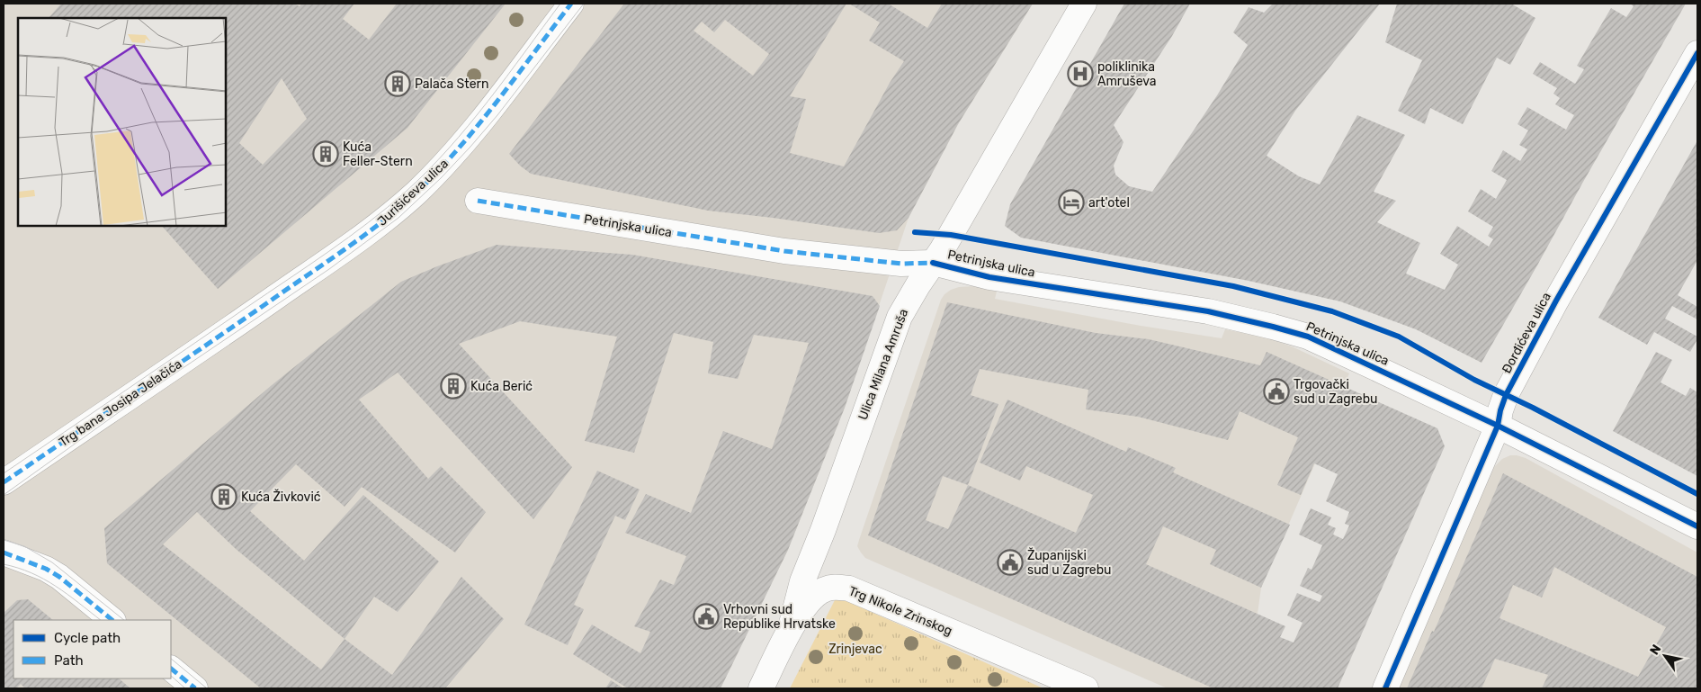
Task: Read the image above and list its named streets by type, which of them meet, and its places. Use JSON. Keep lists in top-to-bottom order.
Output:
{
  "streets": {
    "street": [
      "Jurišićeva ulica",
      "Petrinjska ulica",
      "Đorđićeva ulica",
      "Ulica Milana Amruša",
      "Trg bana Josipa Jelačića",
      "Trg Nikole Zrinskog"
    ]
  },
  "crossings": [
    ["Jurišićeva ulica", "Trg bana Josipa Jelačića"],
    ["Petrinjska ulica", "Đorđićeva ulica"],
    ["Petrinjska ulica", "Ulica Milana Amruša"],
    ["Ulica Milana Amruša", "Trg Nikole Zrinskog"]
  ],
  "parks": ["Zrinjevac"],
  "places": {
    "hospital": ["poliklinika Amruševa"],
    "building": [
      "Palača Stern",
      "Kuća Feller-Stern",
      "Kuća Berić",
      "Kuća Živković"
    ],
    "hotel": ["art'otel"],
    "public building": ["Trgovački sud u Zagrebu", "Županijski sud u Zagrebu", "Vrhovni sud Republike Hrvatske"]
  },
  "legend": ["Cycle path", "Path"],
  "north": "top left"
}
